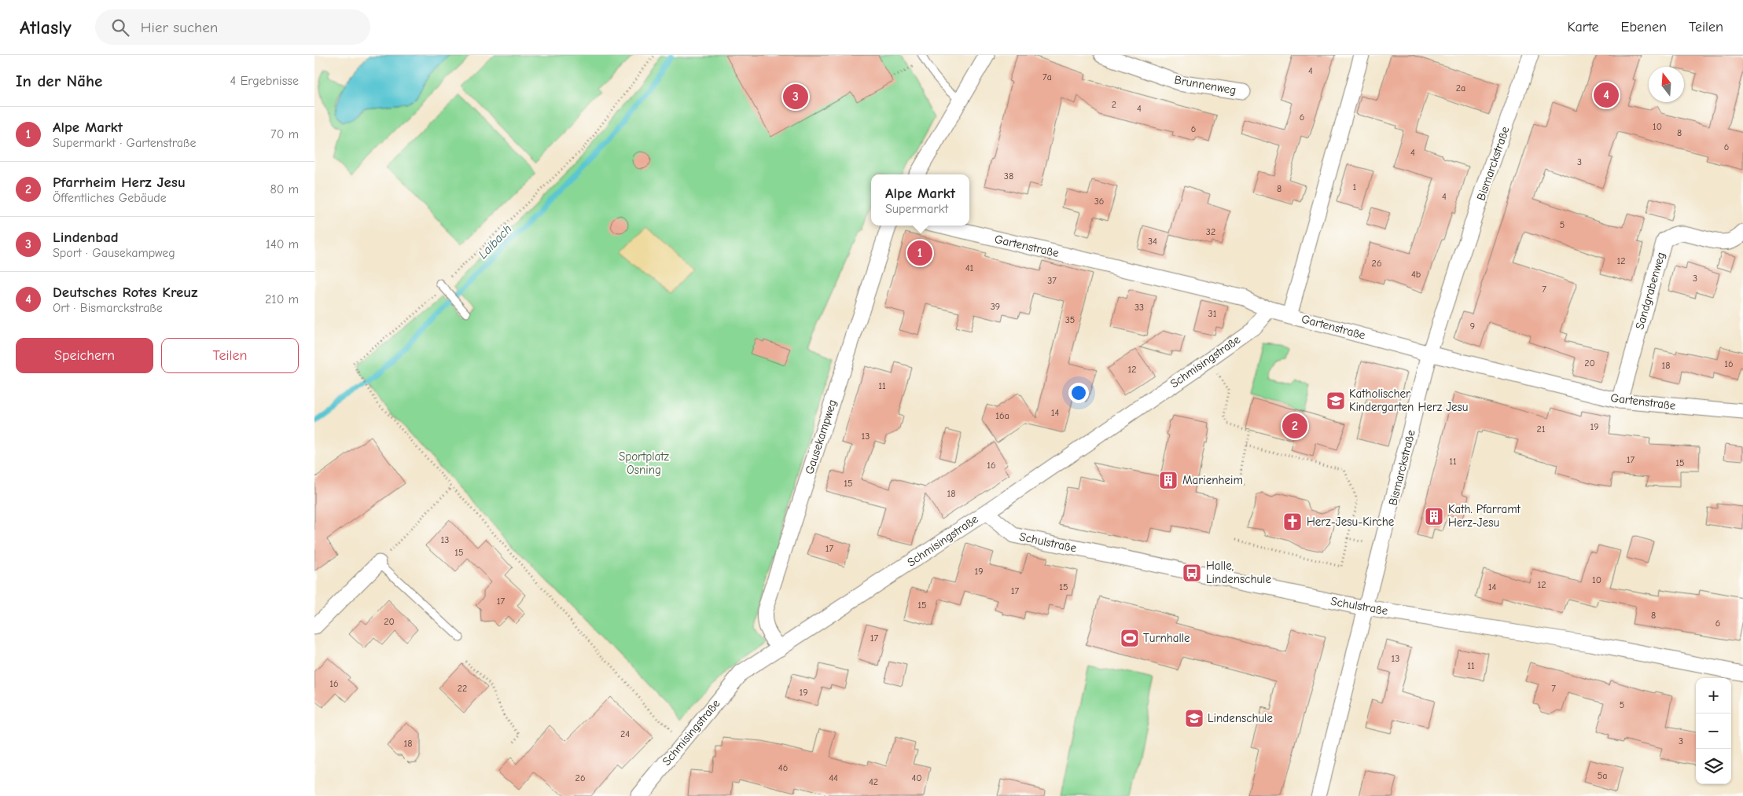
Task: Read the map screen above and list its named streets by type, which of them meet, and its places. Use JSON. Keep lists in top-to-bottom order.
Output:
{
  "streets": {
    "street": [
      "Brunnenweg",
      "Bismarckstraße",
      "Gartenstraße",
      "Sandgrabenweg",
      "Schmisingstraße",
      "Gausekampweg",
      "Schulstraße"
    ]
  },
  "crossings": [
    ["Bismarckstraße", "Gartenstraße"],
    ["Bismarckstraße", "Schulstraße"],
    ["Gartenstraße", "Sandgrabenweg"],
    ["Gartenstraße", "Schmisingstraße"],
    ["Schmisingstraße", "Gausekampweg"],
    ["Schmisingstraße", "Schulstraße"]
  ],
  "water": ["Laibach"],
  "parks": ["Sportplatz Osning"],
  "places": {
    "school or university": ["Katholischer Kindergarten Herz Jesu", "Lindenschule"],
    "building": ["Marienheim", "Kath. Pfarramt Herz-Jesu"],
    "church": ["Herz-Jesu-Kirche"],
    "bus stop": ["Halle, Lindenschule"],
    "sports": ["Turnhalle"]
  },
  "house_numbers": [
    "4",
    "7a",
    "2a",
    "2",
    "4",
    "6",
    "10",
    "6",
    "8",
    "6",
    "4",
    "3",
    "38",
    "1",
    "8",
    "4",
    "36",
    "5",
    "32",
    "34",
    "12",
    "26",
    "41",
    "4b",
    "3",
    "37",
    "7",
    "39",
    "33",
    "31",
    "35",
    "9",
    "20",
    "16",
    "18",
    "12",
    "11",
    "14",
    "16a",
    "19",
    "21",
    "13",
    "17",
    "11",
    "15",
    "16",
    "15",
    "18",
    "13",
    "17",
    "15",
    "19",
    "10",
    "12",
    "15",
    "14",
    "17",
    "17",
    "15",
    "8",
    "20",
    "6",
    "17",
    "13",
    "11",
    "16",
    "22",
    "7",
    "19",
    "5",
    "24",
    "3",
    "18",
    "46",
    "5a",
    "26",
    "44",
    "40",
    "42"
  ],
  "north": "top",
  "page": {
    "header": "Atlasly",
    "search": "Hier suchen",
    "nav": ["Karte", "Ebenen", "Teilen"],
    "heading": ["In der Nähe", "4 Ergebnisse"],
    "pins": [
      "4",
      "3",
      "1",
      "2"
    ],
    "list": [
      {
        "mark": "1",
        "name": "Alpe Markt",
        "note": "Supermarkt · Gartenstraße",
        "value": "70 m"
      },
      {
        "mark": "2",
        "name": "Pfarrheim Herz Jesu",
        "note": "Öffentliches Gebäude",
        "value": "80 m"
      },
      {
        "mark": "3",
        "name": "Lindenbad",
        "note": "Sport · Gausekampweg",
        "value": "140 m"
      },
      {
        "mark": "4",
        "name": "Deutsches Rotes Kreuz",
        "note": "Ort · Bismarckstraße",
        "value": "210 m"
      }
    ],
    "popup": ["Alpe Markt", "Supermarkt"],
    "buttons": ["Speichern", "Teilen"],
    "map_buttons": ["+", "−"]
  }
}
